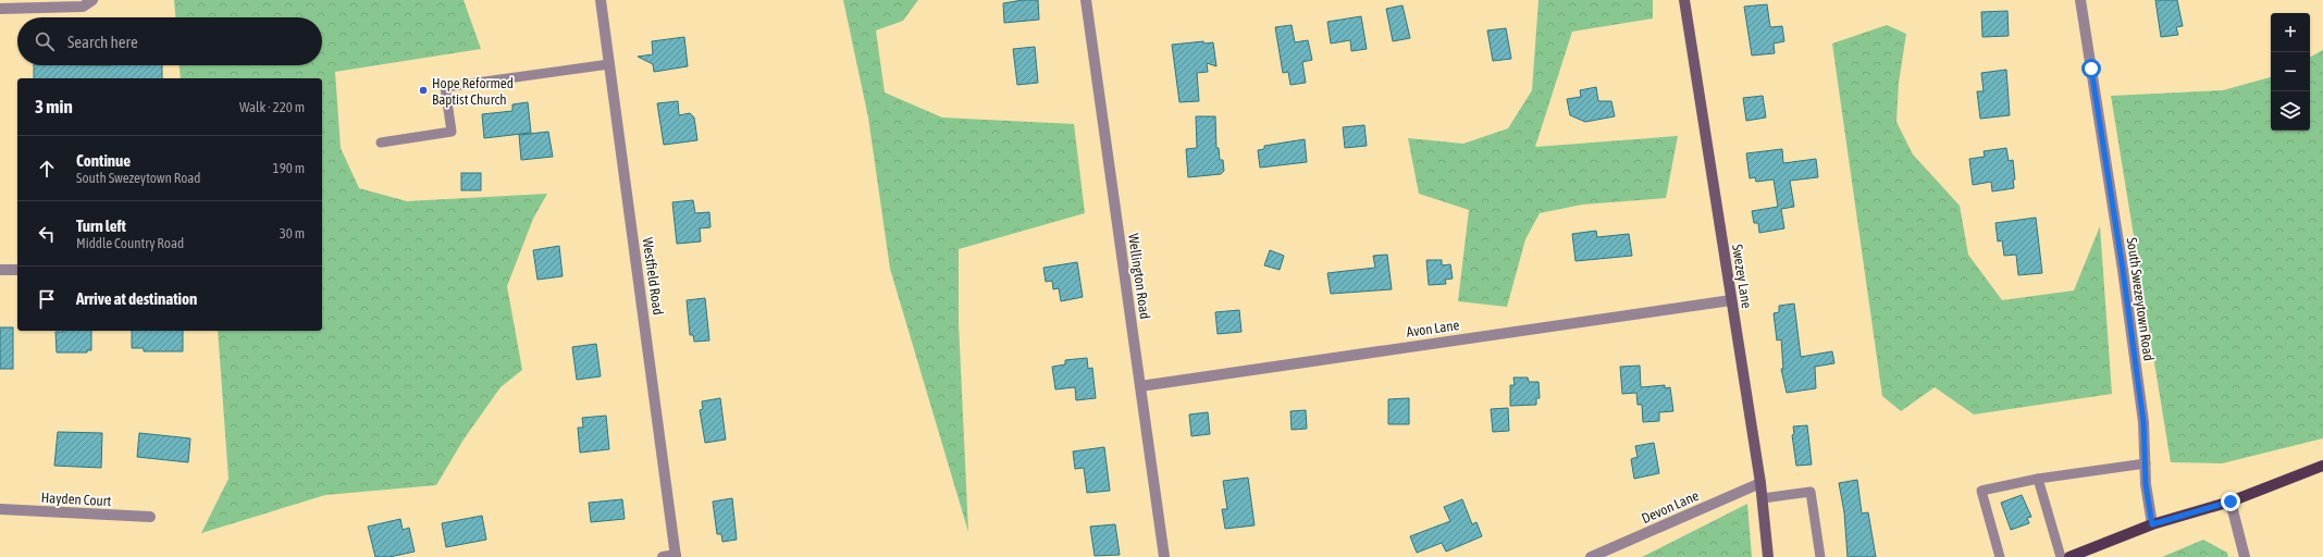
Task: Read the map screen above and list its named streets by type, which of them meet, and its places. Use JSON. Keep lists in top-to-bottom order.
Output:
{
  "streets": {
    "street": [
      "Westfield Road",
      "Wellington Road",
      "Swezey Lane",
      "South Swezeytown Road",
      "Avon Lane",
      "Hayden Court",
      "Devon Lane"
    ]
  },
  "crossings": [
    ["Wellington Road", "Avon Lane"],
    ["Swezey Lane", "Avon Lane"],
    ["Swezey Lane", "Devon Lane"]
  ],
  "places": ["Hope Reformed Baptist Church"],
  "page": {
    "map_buttons": ["+", "−"],
    "search": "Search here",
    "heading": ["3 min", "Walk · 220 m"],
    "list": [
      ["Continue", "South Swezeytown Road", "190 m"],
      ["Turn left", "Middle Country Road", "30 m"],
      "Arrive at destination"
    ]
  }
}
